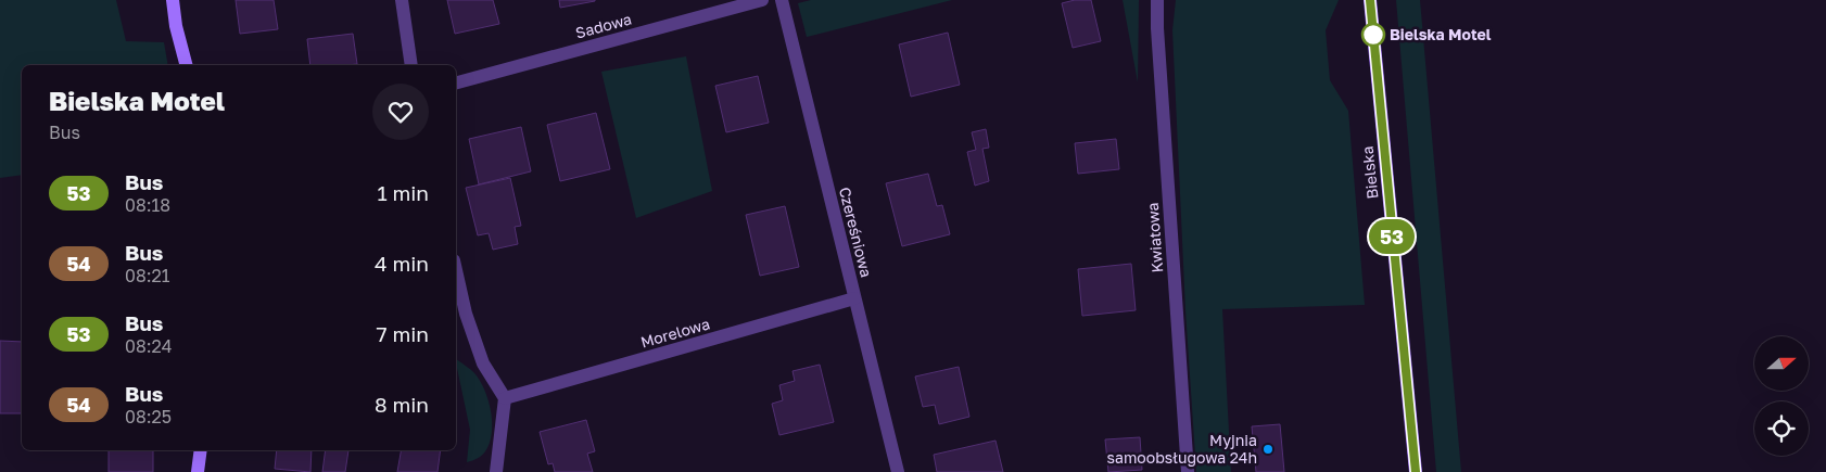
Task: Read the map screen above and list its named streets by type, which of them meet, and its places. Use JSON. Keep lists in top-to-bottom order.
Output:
{
  "streets": {
    "street": [
      "Sadowa",
      "Bielska",
      "Czereśniowa",
      "Kwiatowa",
      "Morelowa"
    ]
  },
  "crossings": [
    ["Czereśniowa", "Morelowa"]
  ],
  "places": ["Bielska Motel", "Myjnia samoobsługowa 24h"],
  "lines": ["bus line 53"],
  "north": "right",
  "page": {
    "on_map": "53",
    "heading": ["Bielska Motel", "Bus"],
    "list": [
      {
        "mark": "53",
        "name": "Bus",
        "note": "08:18",
        "value": "1 min"
      },
      {
        "mark": "54",
        "name": "Bus",
        "note": "08:21",
        "value": "4 min"
      },
      {
        "mark": "53",
        "name": "Bus",
        "note": "08:24",
        "value": "7 min"
      },
      {
        "mark": "54",
        "name": "Bus",
        "note": "08:25",
        "value": "8 min"
      }
    ]
  }
}
